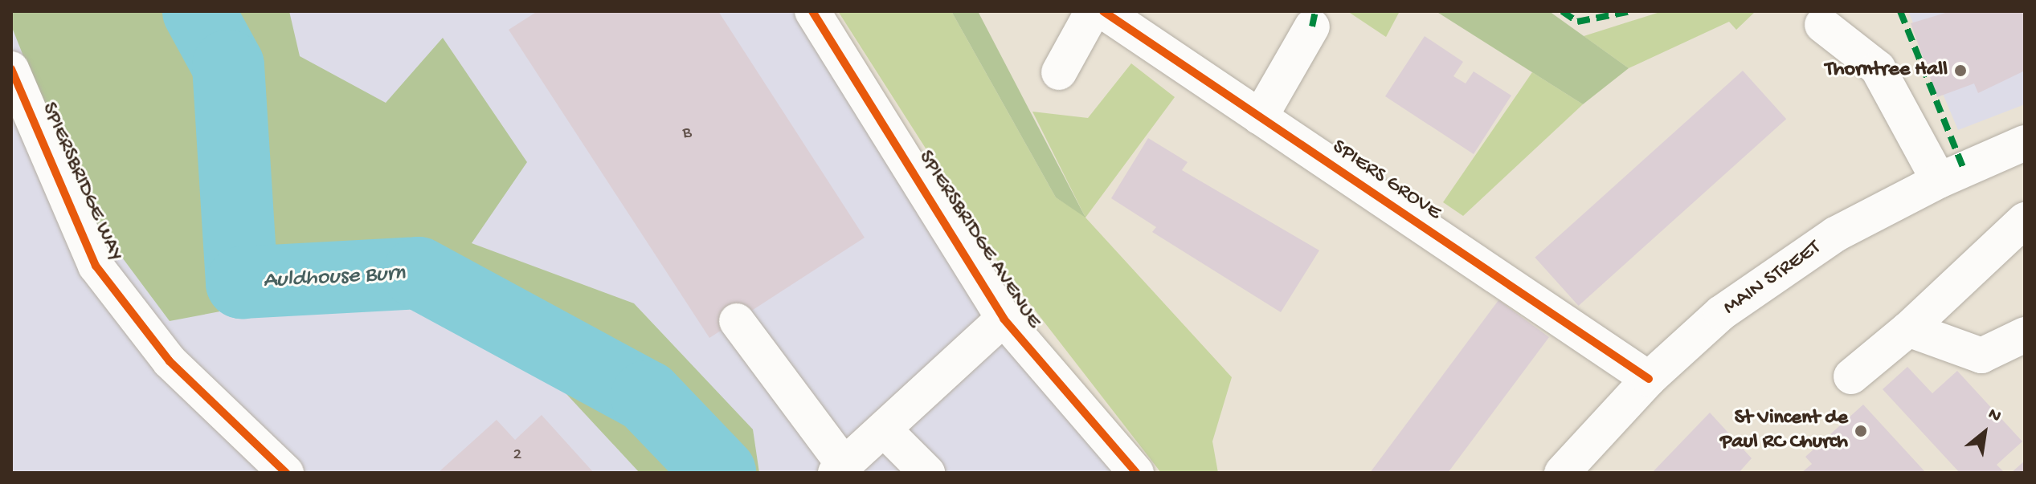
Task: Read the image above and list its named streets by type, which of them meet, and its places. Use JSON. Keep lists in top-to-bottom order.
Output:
{
  "streets": {
    "street": [
      "SPIERS GROVE",
      "SPIERSBRIDGE WAY",
      "SPIERSBRIDGE AVENUE",
      "MAIN STREET"
    ]
  },
  "crossings": [
    ["SPIERS GROVE", "MAIN STREET"]
  ],
  "water": ["Auldhouse Burn"],
  "places": ["Thorntree Hall", "St Vincent de Paul RC Church"],
  "house_numbers": ["B", "2"],
  "north": "top right"
}
